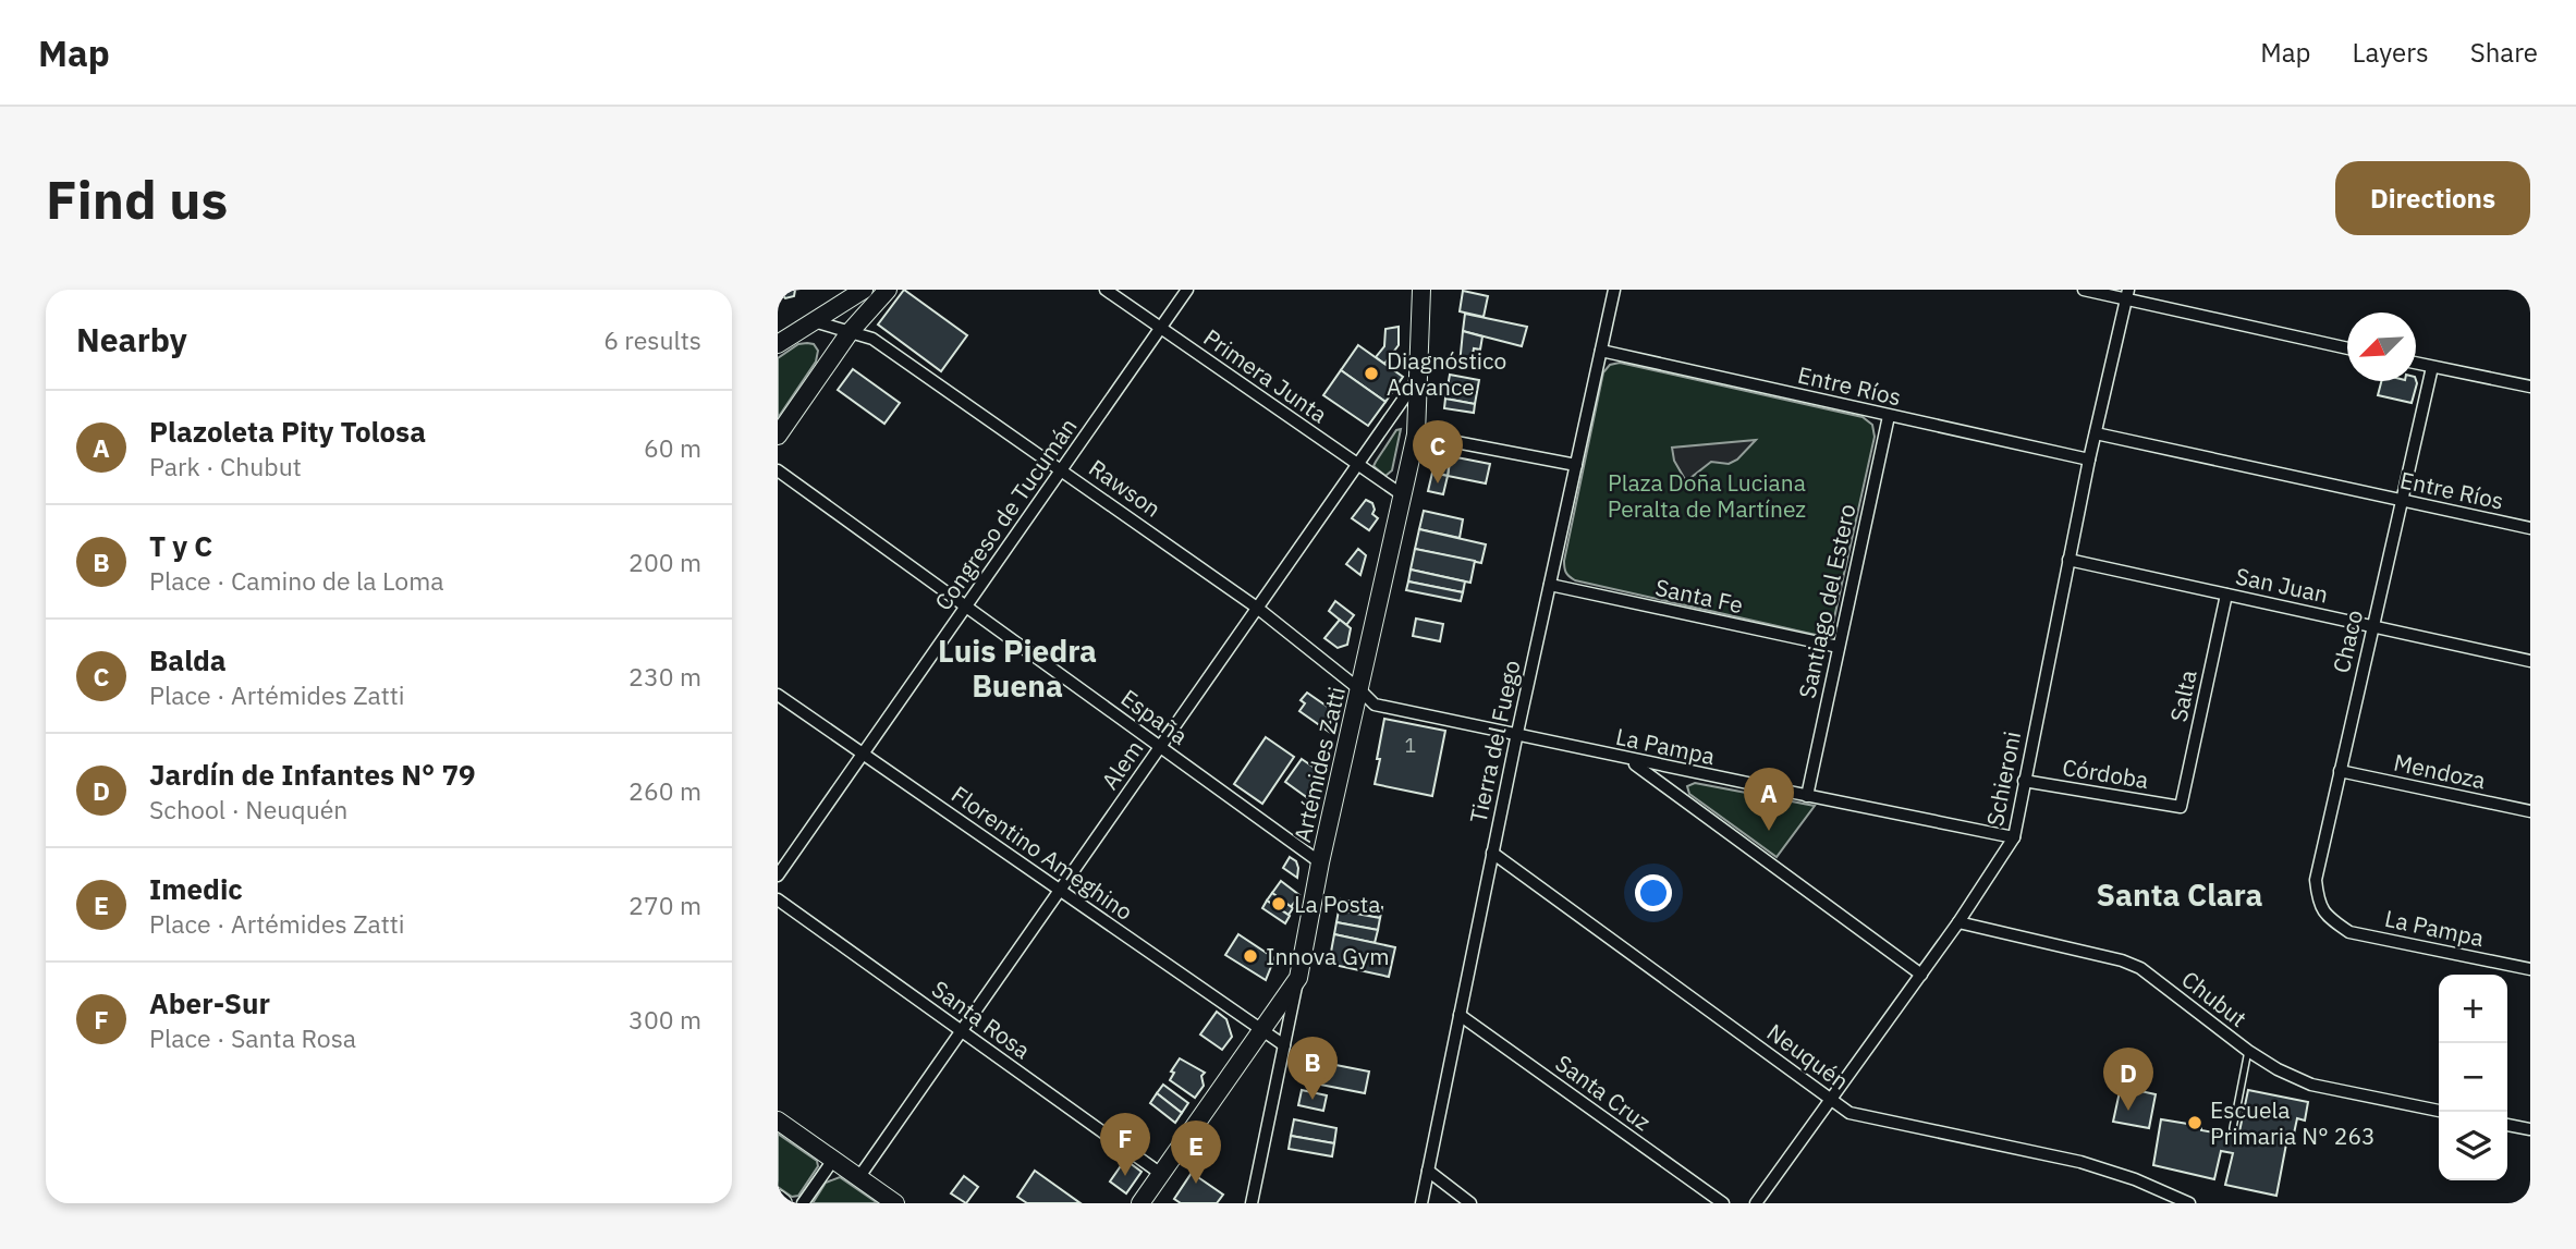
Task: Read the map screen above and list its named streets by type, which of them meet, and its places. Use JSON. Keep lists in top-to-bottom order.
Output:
{
  "streets": {
    "main road": ["Artémides Zatti"],
    "street": [
      "Primera Junta",
      "Entre Ríos",
      "Rawson",
      "Congreso de Tucumán",
      "San Juan",
      "Santa Fe",
      "Santiago del Estero",
      "Chaco",
      "Salta",
      "España",
      "Tierra del Fuego",
      "La Pampa",
      "Alem",
      "Mendoza",
      "Córdoba",
      "Schieroni",
      "Florentino Ameghino",
      "Chubut",
      "Santa Rosa",
      "Neuquén",
      "Santa Cruz"
    ]
  },
  "crossings": [
    ["Primera Junta", "Congreso de Tucumán"],
    ["Primera Junta", "Alem"],
    ["Primera Junta", "Artémides Zatti"],
    ["Entre Ríos", "Santiago del Estero"],
    ["Entre Ríos", "Chaco"],
    ["Entre Ríos", "Tierra del Fuego"],
    ["Entre Ríos", "Schieroni"],
    ["Rawson", "Congreso de Tucumán"],
    ["Rawson", "La Pampa"],
    ["Rawson", "Alem"],
    ["Rawson", "Artémides Zatti"],
    ["Congreso de Tucumán", "España"],
    ["Congreso de Tucumán", "Florentino Ameghino"],
    ["San Juan", "Chaco"],
    ["San Juan", "Salta"],
    ["San Juan", "Schieroni"],
    ["Santa Fe", "Santiago del Estero"],
    ["Santa Fe", "Tierra del Fuego"],
    ["Santiago del Estero", "La Pampa"],
    ["Chaco", "La Pampa"],
    ["Chaco", "Mendoza"],
    ["Salta", "Córdoba"],
    ["España", "Alem"],
    ["España", "Artémides Zatti"],
    ["Tierra del Fuego", "La Pampa"],
    ["Tierra del Fuego", "Neuquén"],
    ["Tierra del Fuego", "Santa Cruz"],
    ["La Pampa", "Artémides Zatti"],
    ["La Pampa", "Schieroni"],
    ["Alem", "Artémides Zatti"],
    ["Alem", "Florentino Ameghino"],
    ["Alem", "Santa Rosa"],
    ["Artémides Zatti", "Florentino Ameghino"],
    ["Artémides Zatti", "Santa Rosa"],
    ["Córdoba", "Schieroni"],
    ["Schieroni", "Chubut"],
    ["Schieroni", "Neuquén"]
  ],
  "districts": ["Luis Piedra Buena", "Santa Clara"],
  "parks": ["Plaza Doña Luciana Peralta de Martínez"],
  "places": [
    "Diagnóstico Advance",
    "La Posta",
    "Innova Gym",
    "Escuela Primaria N° 263"
  ],
  "house_numbers": ["1"],
  "north": "bottom left",
  "page": {
    "header": "Map",
    "nav": ["Map", "Layers", "Share"],
    "buttons": "Directions",
    "title": "Find us",
    "heading": ["Nearby", "6 results"],
    "list": [
      {
        "mark": "A",
        "name": "Plazoleta Pity Tolosa",
        "note": "Park · Chubut",
        "value": "60 m"
      },
      {
        "mark": "B",
        "name": "T y C",
        "note": "Place · Camino de la Loma",
        "value": "200 m"
      },
      {
        "mark": "C",
        "name": "Balda",
        "note": "Place · Artémides Zatti",
        "value": "230 m"
      },
      {
        "mark": "D",
        "name": "Jardín de Infantes N° 79",
        "note": "School · Neuquén",
        "value": "260 m"
      },
      {
        "mark": "E",
        "name": "Imedic",
        "note": "Place · Artémides Zatti",
        "value": "270 m"
      },
      {
        "mark": "F",
        "name": "Aber-Sur",
        "note": "Place · Santa Rosa",
        "value": "300 m"
      }
    ],
    "pins": [
      "C",
      "A",
      "B",
      "D",
      "F",
      "E"
    ],
    "map_buttons": ["+", "−"]
  }
}
